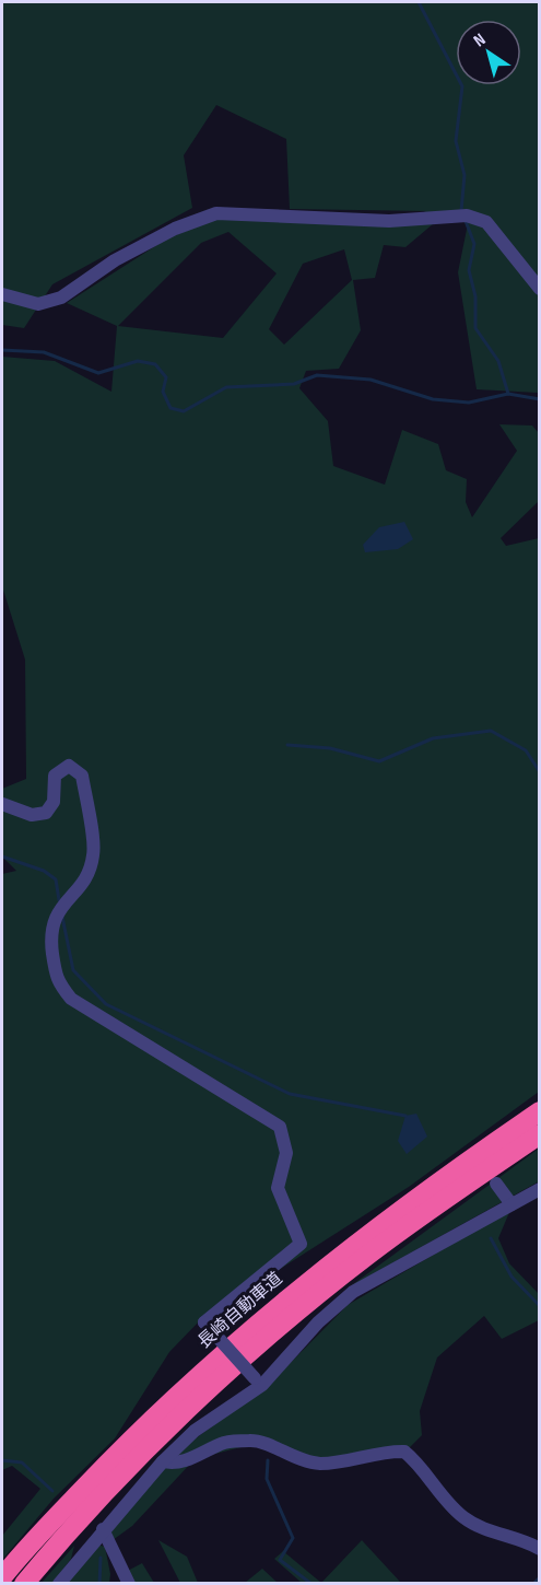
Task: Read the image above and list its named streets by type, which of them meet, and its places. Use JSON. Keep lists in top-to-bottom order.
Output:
{
  "streets": {
    "highway": ["長崎自動車道"]
  },
  "north": "top left"
}
